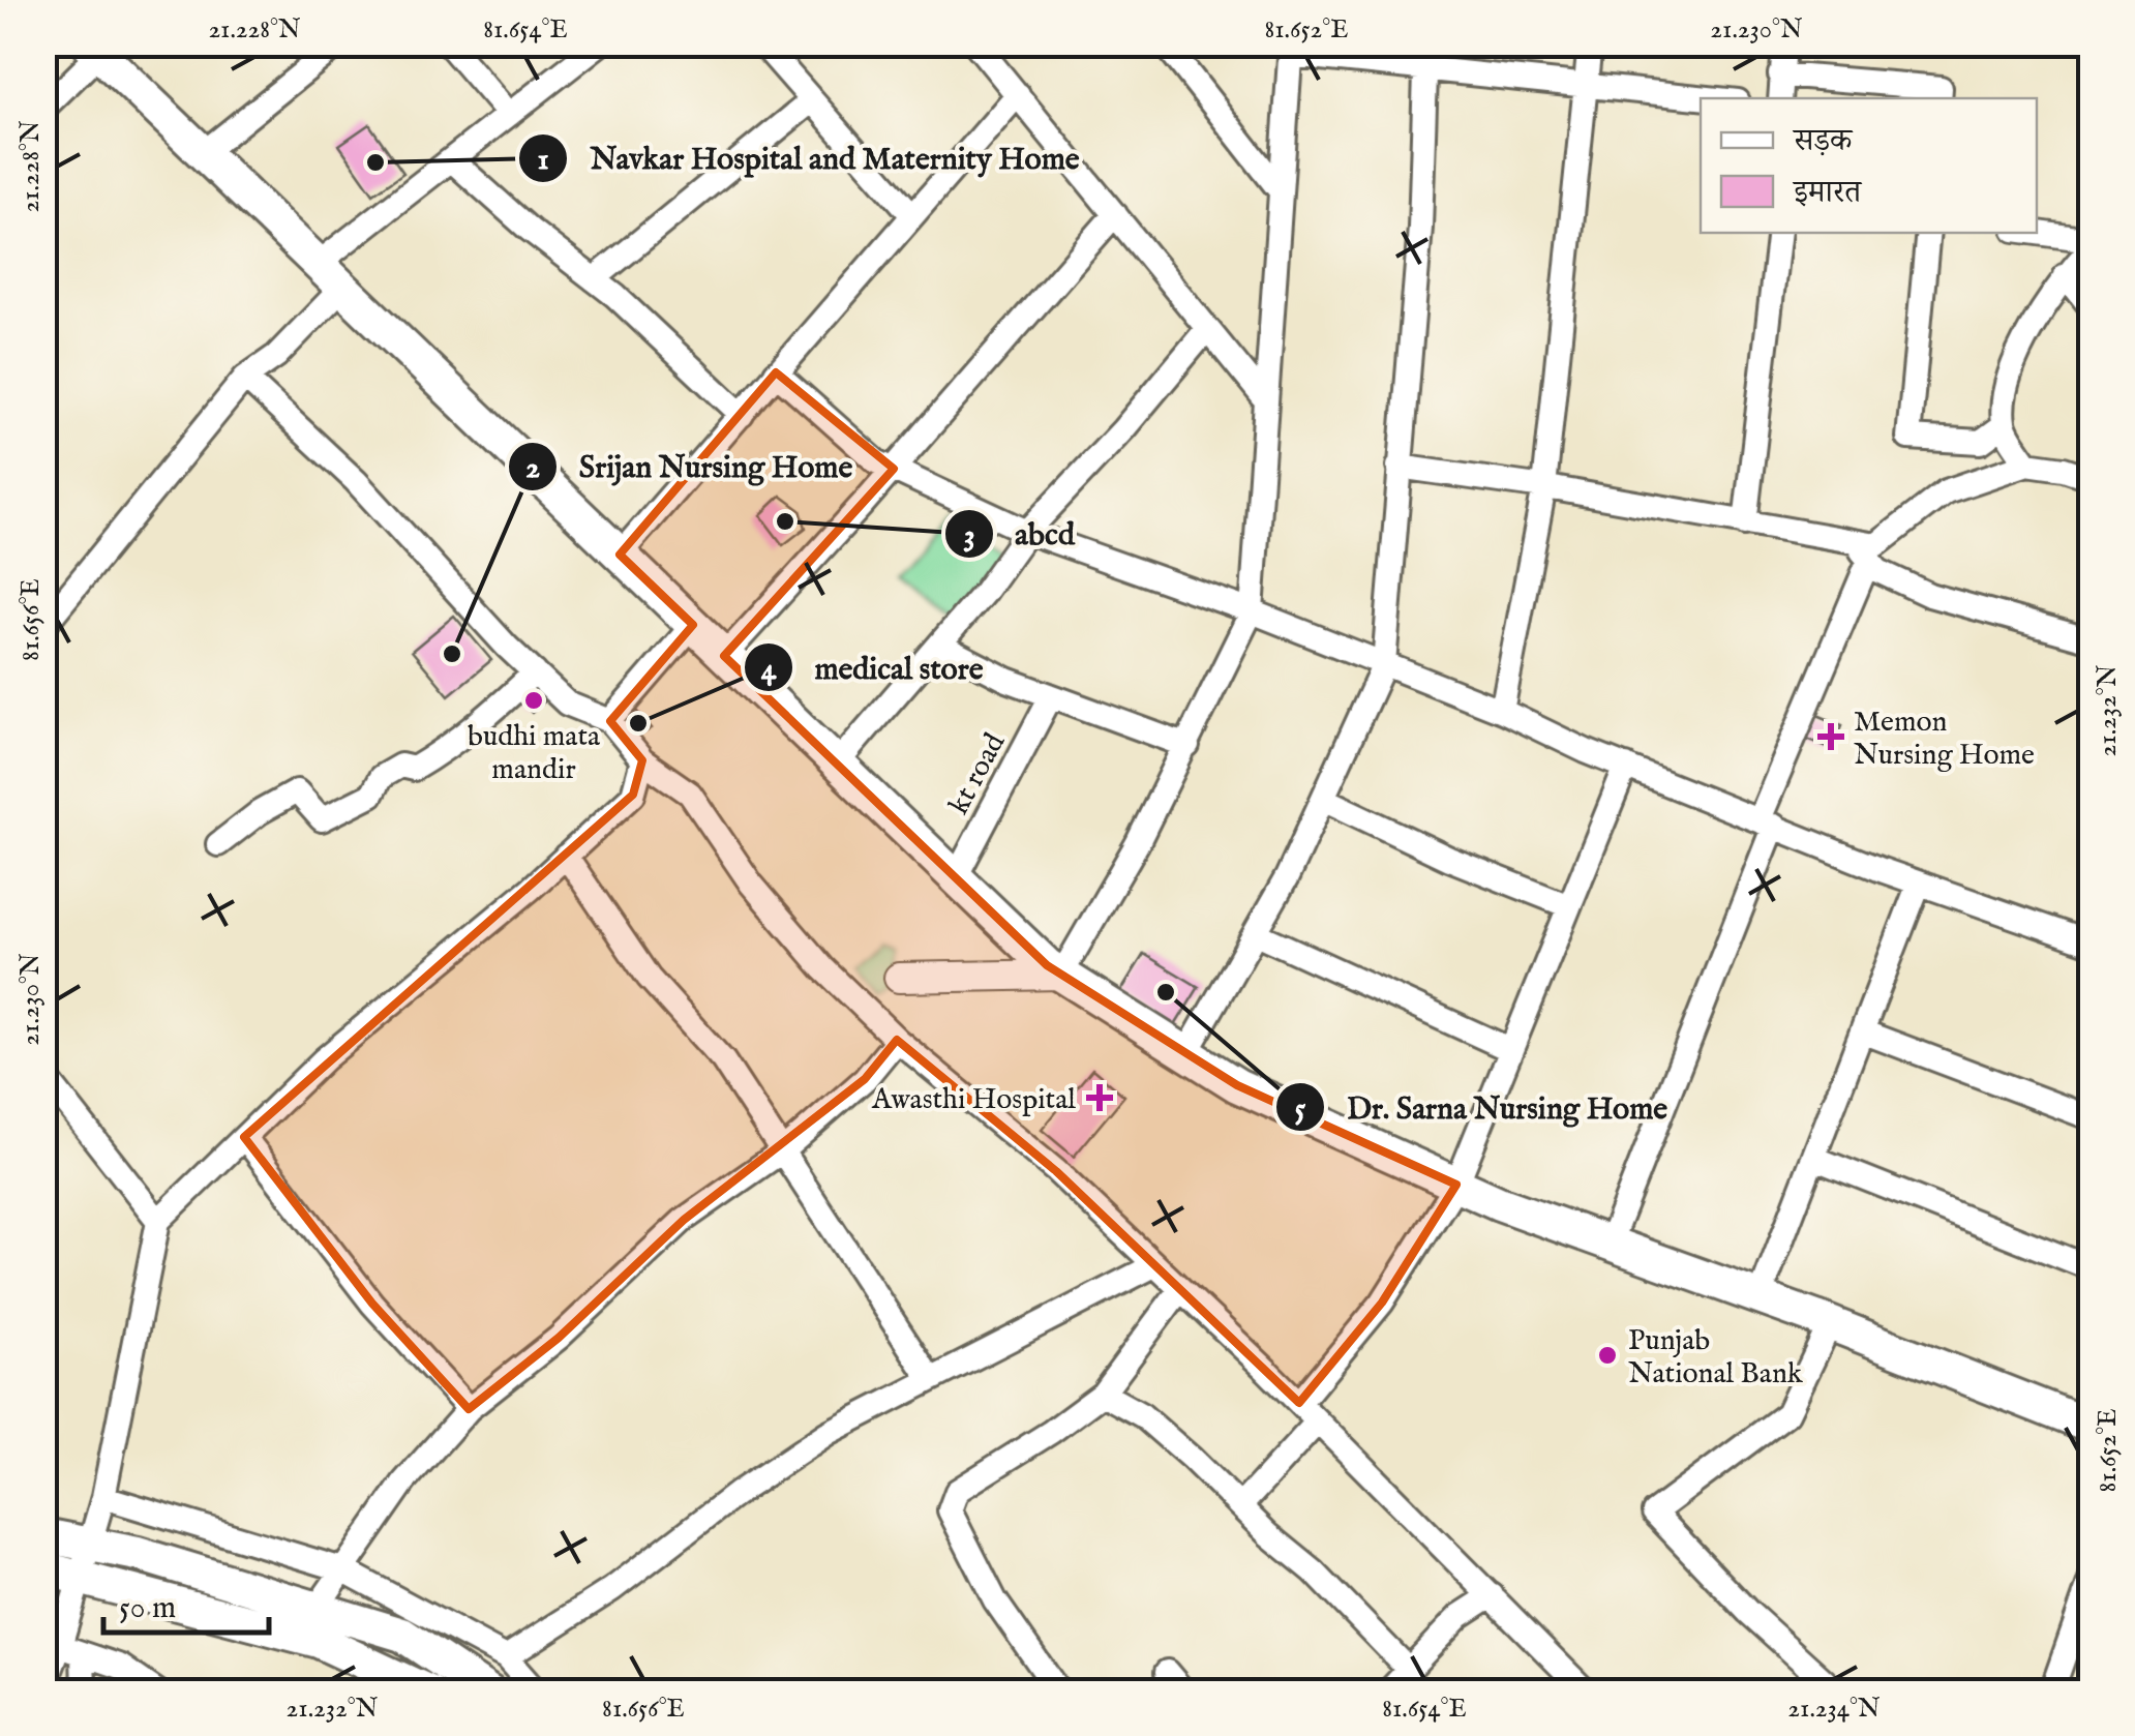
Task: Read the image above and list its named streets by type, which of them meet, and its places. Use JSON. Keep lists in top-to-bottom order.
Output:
{
  "streets": {
    "street": ["kt road"]
  },
  "places": {
    "other": [
      "Navkar Hospital and Maternity Home",
      "abcd",
      "Srijan Nursing Home",
      "budhi mata mandir",
      "medical store",
      "Dr. Sarna Nursing Home",
      "Punjab National Bank"
    ],
    "health": ["Memon Nursing Home", "Awasthi Hospital"]
  },
  "legend": ["सड़क", "इमारत"],
  "scale_bar": "50 m",
  "coordinates": [
    "21.228°N",
    "81.654°E",
    "81.652°E",
    "21.230°N",
    "81.656°E",
    "21.232°N",
    "21.234°N"
  ]
}
